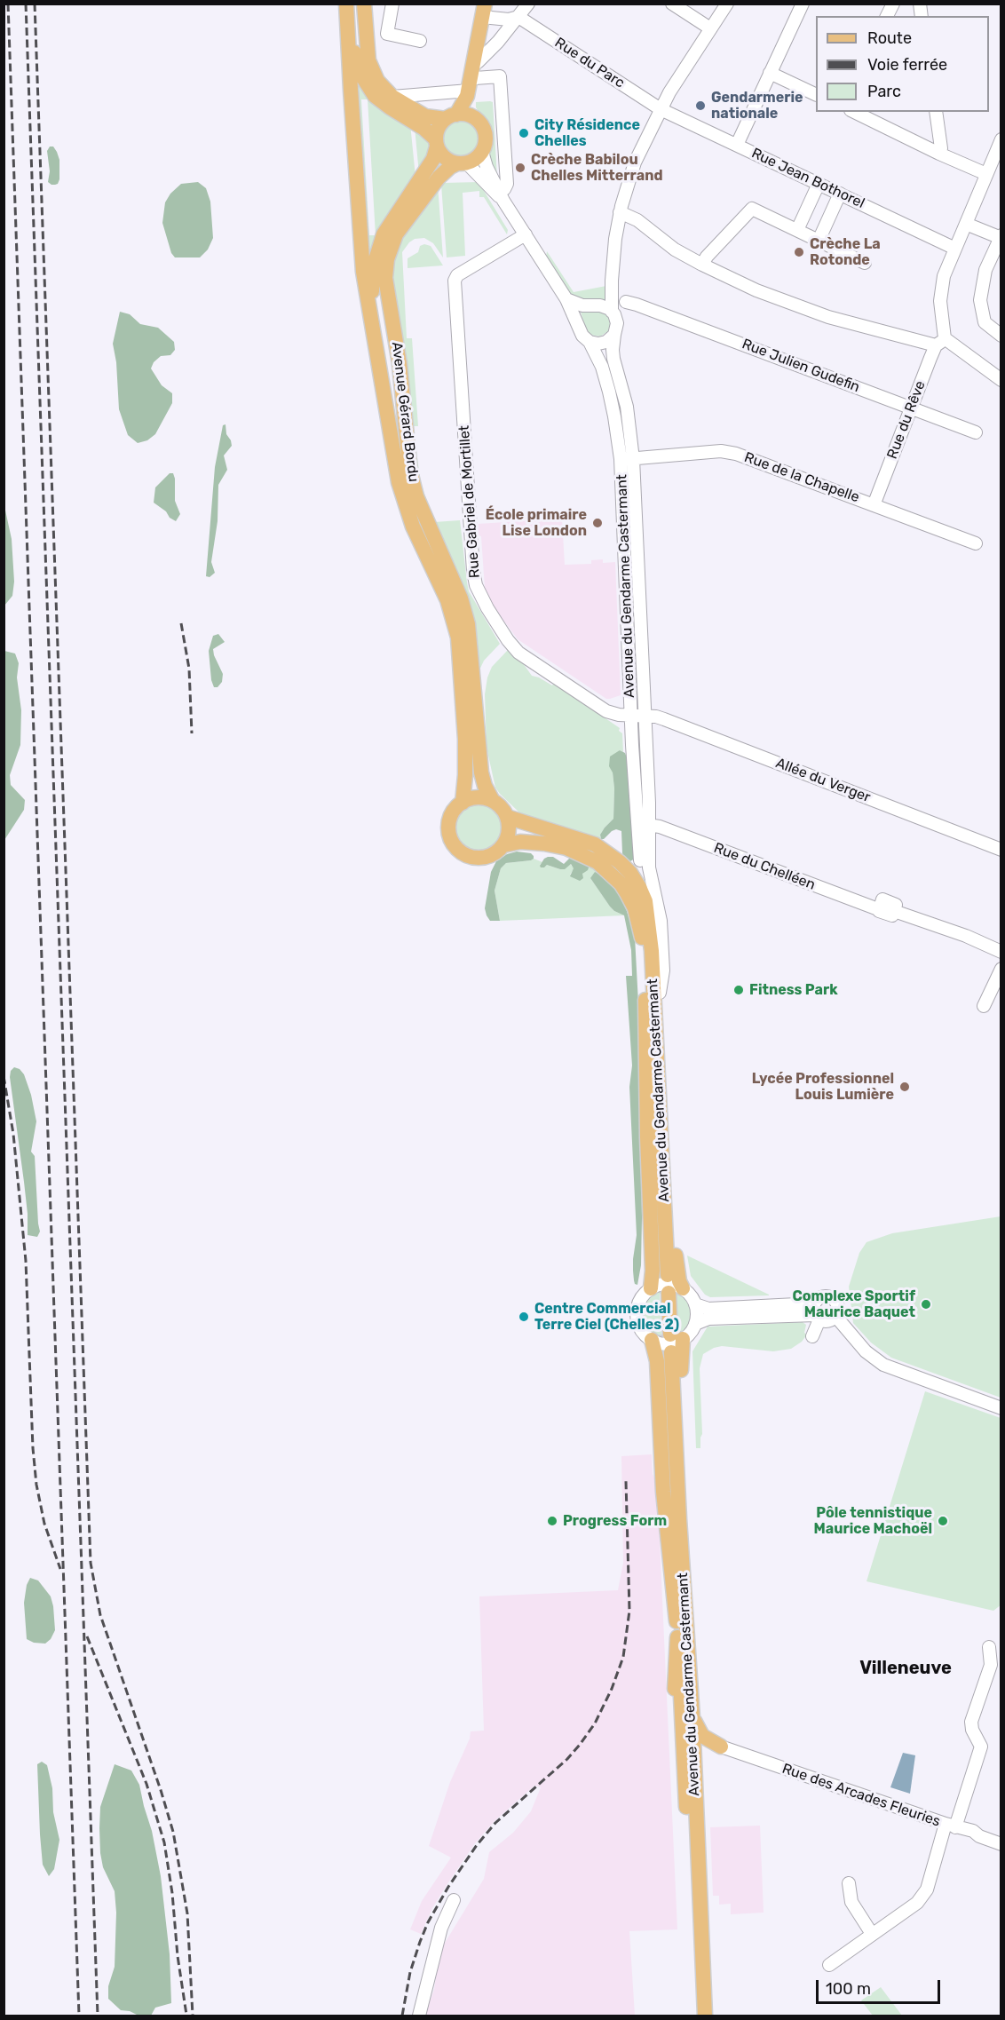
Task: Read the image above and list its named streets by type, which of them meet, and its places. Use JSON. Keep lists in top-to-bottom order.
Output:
{
  "streets": {
    "main road": ["Avenue Gérard Bordu", "Avenue du Gendarme Castermant"],
    "street": [
      "Rue du Parc",
      "Rue Jean Bothorel",
      "Rue Julien Gudefin",
      "Rue du Rêve",
      "Rue de la Chapelle",
      "Rue Gabriel de Mortillet",
      "Allée du Verger",
      "Rue du Chelléen",
      "Rue des Arcades Fleuries"
    ]
  },
  "crossings": [
    ["Rue du Parc", "Rue Jean Bothorel"],
    ["Rue Julien Gudefin", "Rue du Rêve"],
    ["Avenue Gérard Bordu", "Avenue du Gendarme Castermant"],
    ["Rue du Rêve", "Rue de la Chapelle"],
    ["Rue de la Chapelle", "Avenue du Gendarme Castermant"],
    ["Rue Gabriel de Mortillet", "Avenue du Gendarme Castermant"],
    ["Rue Gabriel de Mortillet", "Allée du Verger"],
    ["Avenue du Gendarme Castermant", "Allée du Verger"],
    ["Avenue du Gendarme Castermant", "Rue du Chelléen"]
  ],
  "districts": ["Villeneuve"],
  "places": [
    "Gendarmerie nationale",
    "City Résidence Chelles",
    "Crèche Babilou Chelles Mitterrand",
    "Crèche La Rotonde",
    "École primaire Lise London",
    "Fitness Park",
    "Lycée Professionnel Louis Lumière",
    "Complexe Sportif Maurice Baquet",
    "Centre Commercial Terre Ciel (Chelles 2)",
    "Progress Form",
    "Pôle tennistique Maurice Machoël"
  ],
  "legend": ["Route", "Voie ferrée", "Parc"],
  "scale_bar": "100 m"
}
